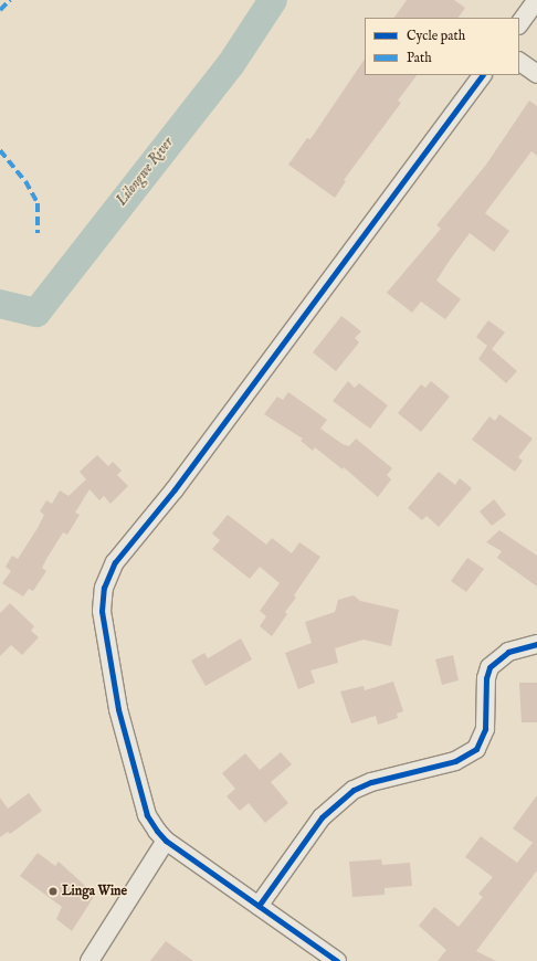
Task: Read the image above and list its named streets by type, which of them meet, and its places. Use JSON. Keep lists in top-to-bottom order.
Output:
{
  "water": ["Lilongwe River"],
  "places": ["Linga Wine"],
  "legend": ["Cycle path", "Path"]
}
